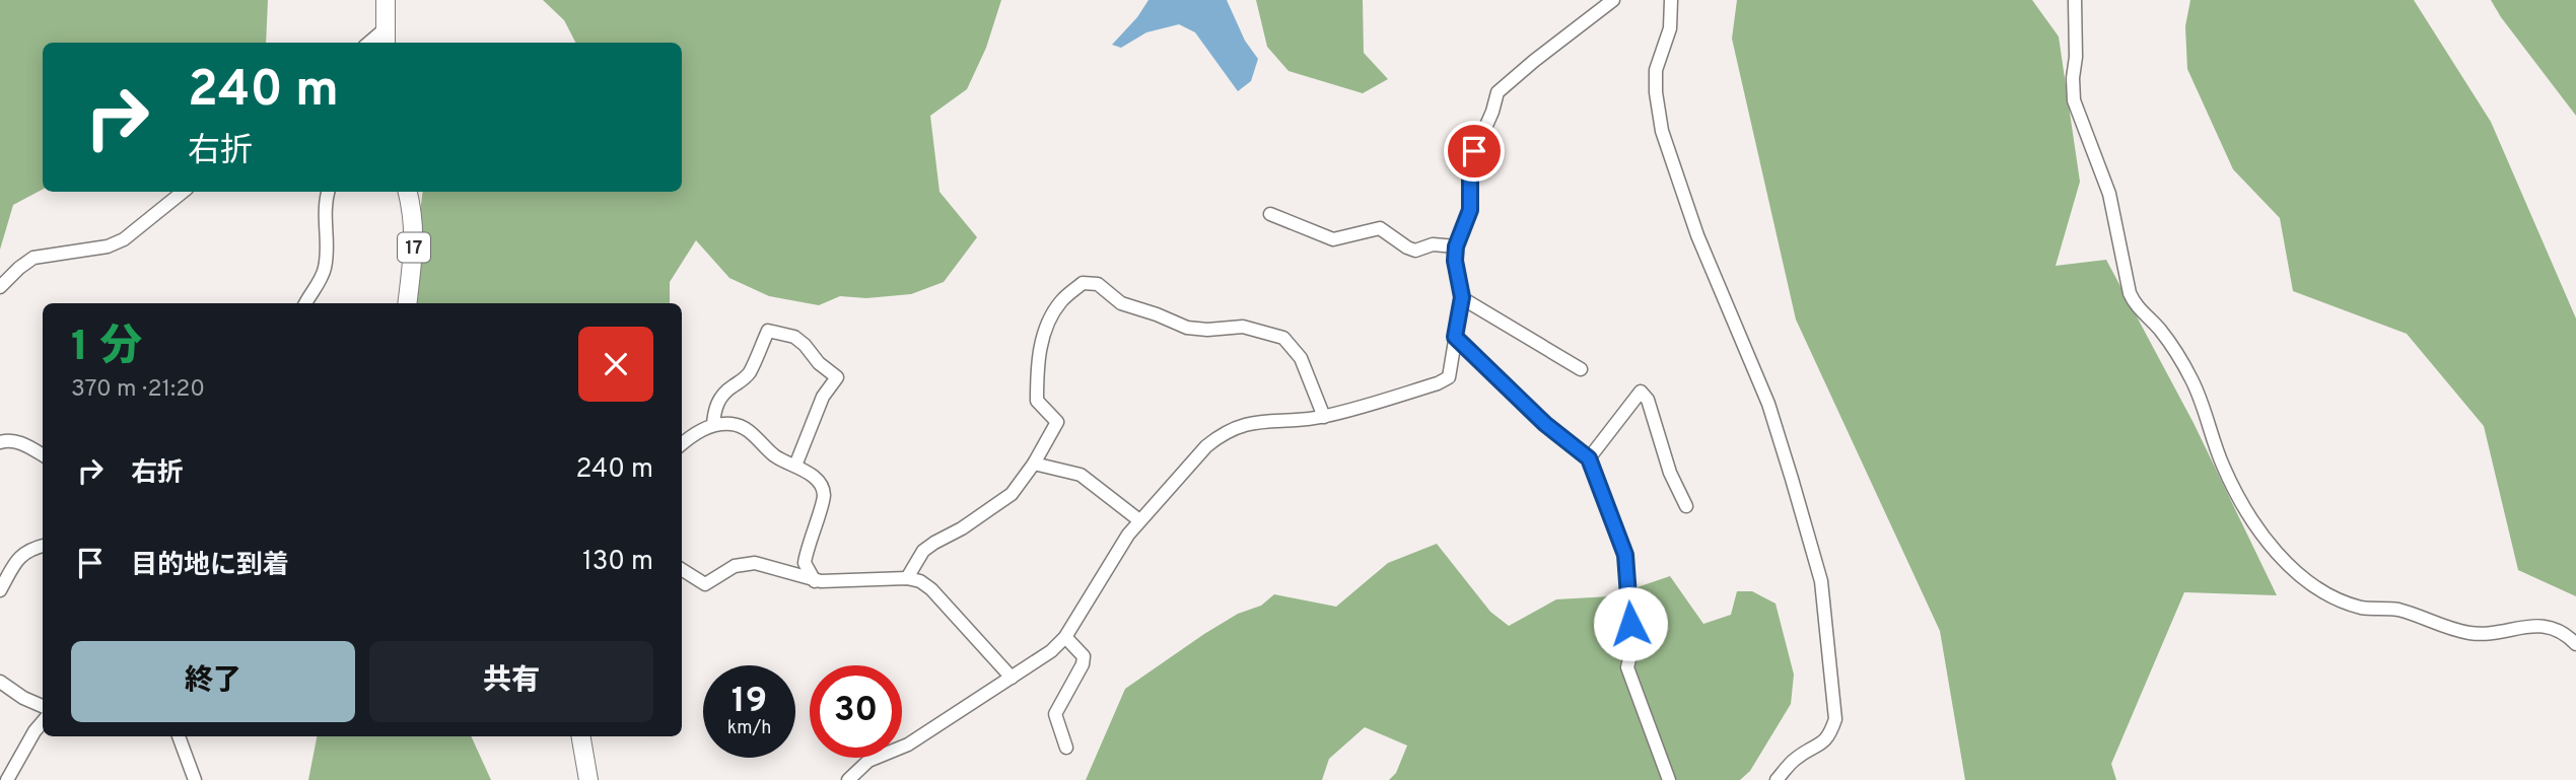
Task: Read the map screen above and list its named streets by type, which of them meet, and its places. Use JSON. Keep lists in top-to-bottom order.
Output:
{
  "streets": {
    "main road": ["17"]
  },
  "page": {
    "turn": ["240 m", "右折"],
    "heading": ["1 分", "370 m · 21:20"],
    "list": [
      {
        "name": "右折",
        "value": "240 m"
      },
      {
        "name": "目的地に到着",
        "value": "130 m"
      }
    ],
    "buttons": ["終了", "共有"],
    "speed": "19 km/h",
    "limit": "30"
  }
}
